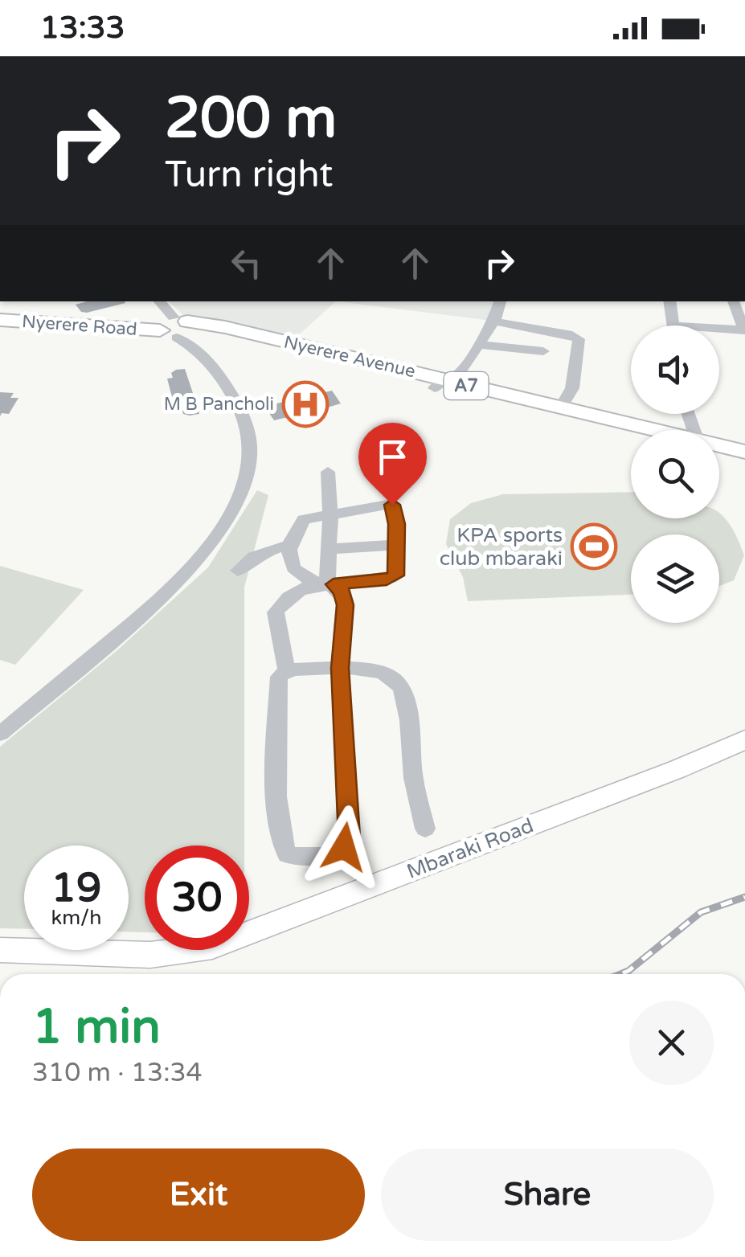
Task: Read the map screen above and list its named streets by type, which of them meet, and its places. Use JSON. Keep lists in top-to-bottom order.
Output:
{
  "streets": {
    "highway": ["Nyerere Road", "Nyerere Avenue", "A7"],
    "main road": ["Mbaraki Road"]
  },
  "crossings": [
    ["Nyerere Road", "Nyerere Avenue"]
  ],
  "places": {
    "hospital": ["M B Pancholi"],
    "sports": ["KPA sports club mbaraki"]
  },
  "page": {
    "status": "13:33",
    "turn": ["200 m", "Turn right"],
    "speed": "19 km/h",
    "limit": "30",
    "heading": ["1 min", "310 m · 13:34"],
    "buttons": ["Exit", "Share"]
  }
}
